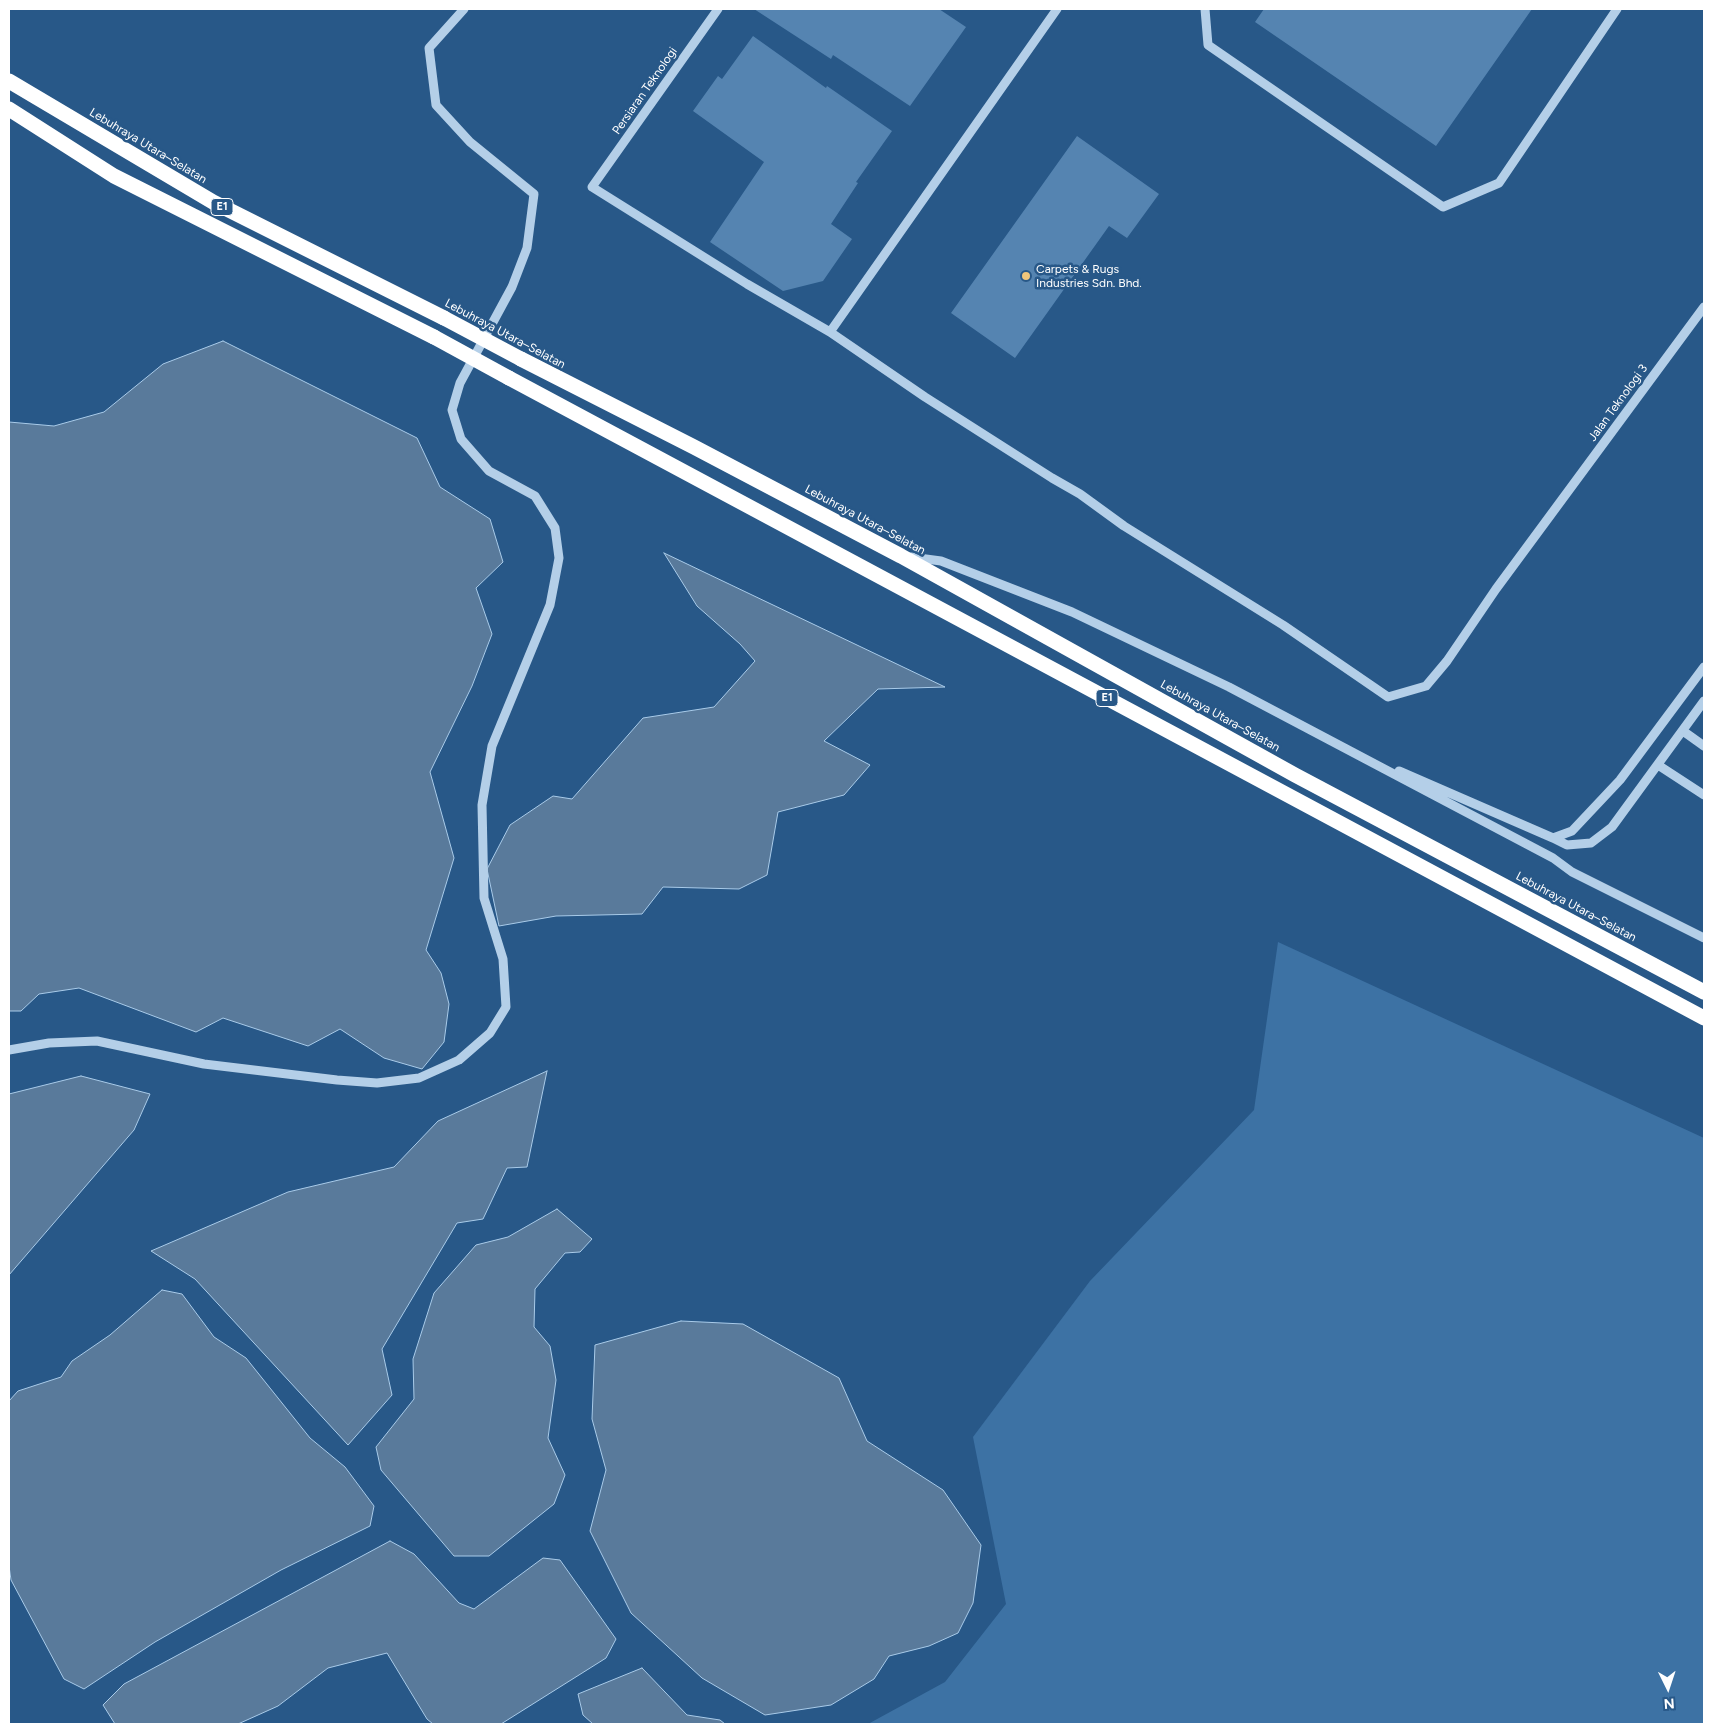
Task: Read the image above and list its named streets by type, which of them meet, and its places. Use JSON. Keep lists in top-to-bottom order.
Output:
{
  "streets": {
    "highway": ["Lebuhraya Utara–Selatan", "E1"],
    "street": ["Persiaran Teknologi", "Jalan Teknologi 3"]
  },
  "crossings": [
    ["Persiaran Teknologi", "Jalan Teknologi 3"]
  ],
  "places": ["Carpets & Rugs Industries Sdn. Bhd."],
  "north": "bottom"
}
